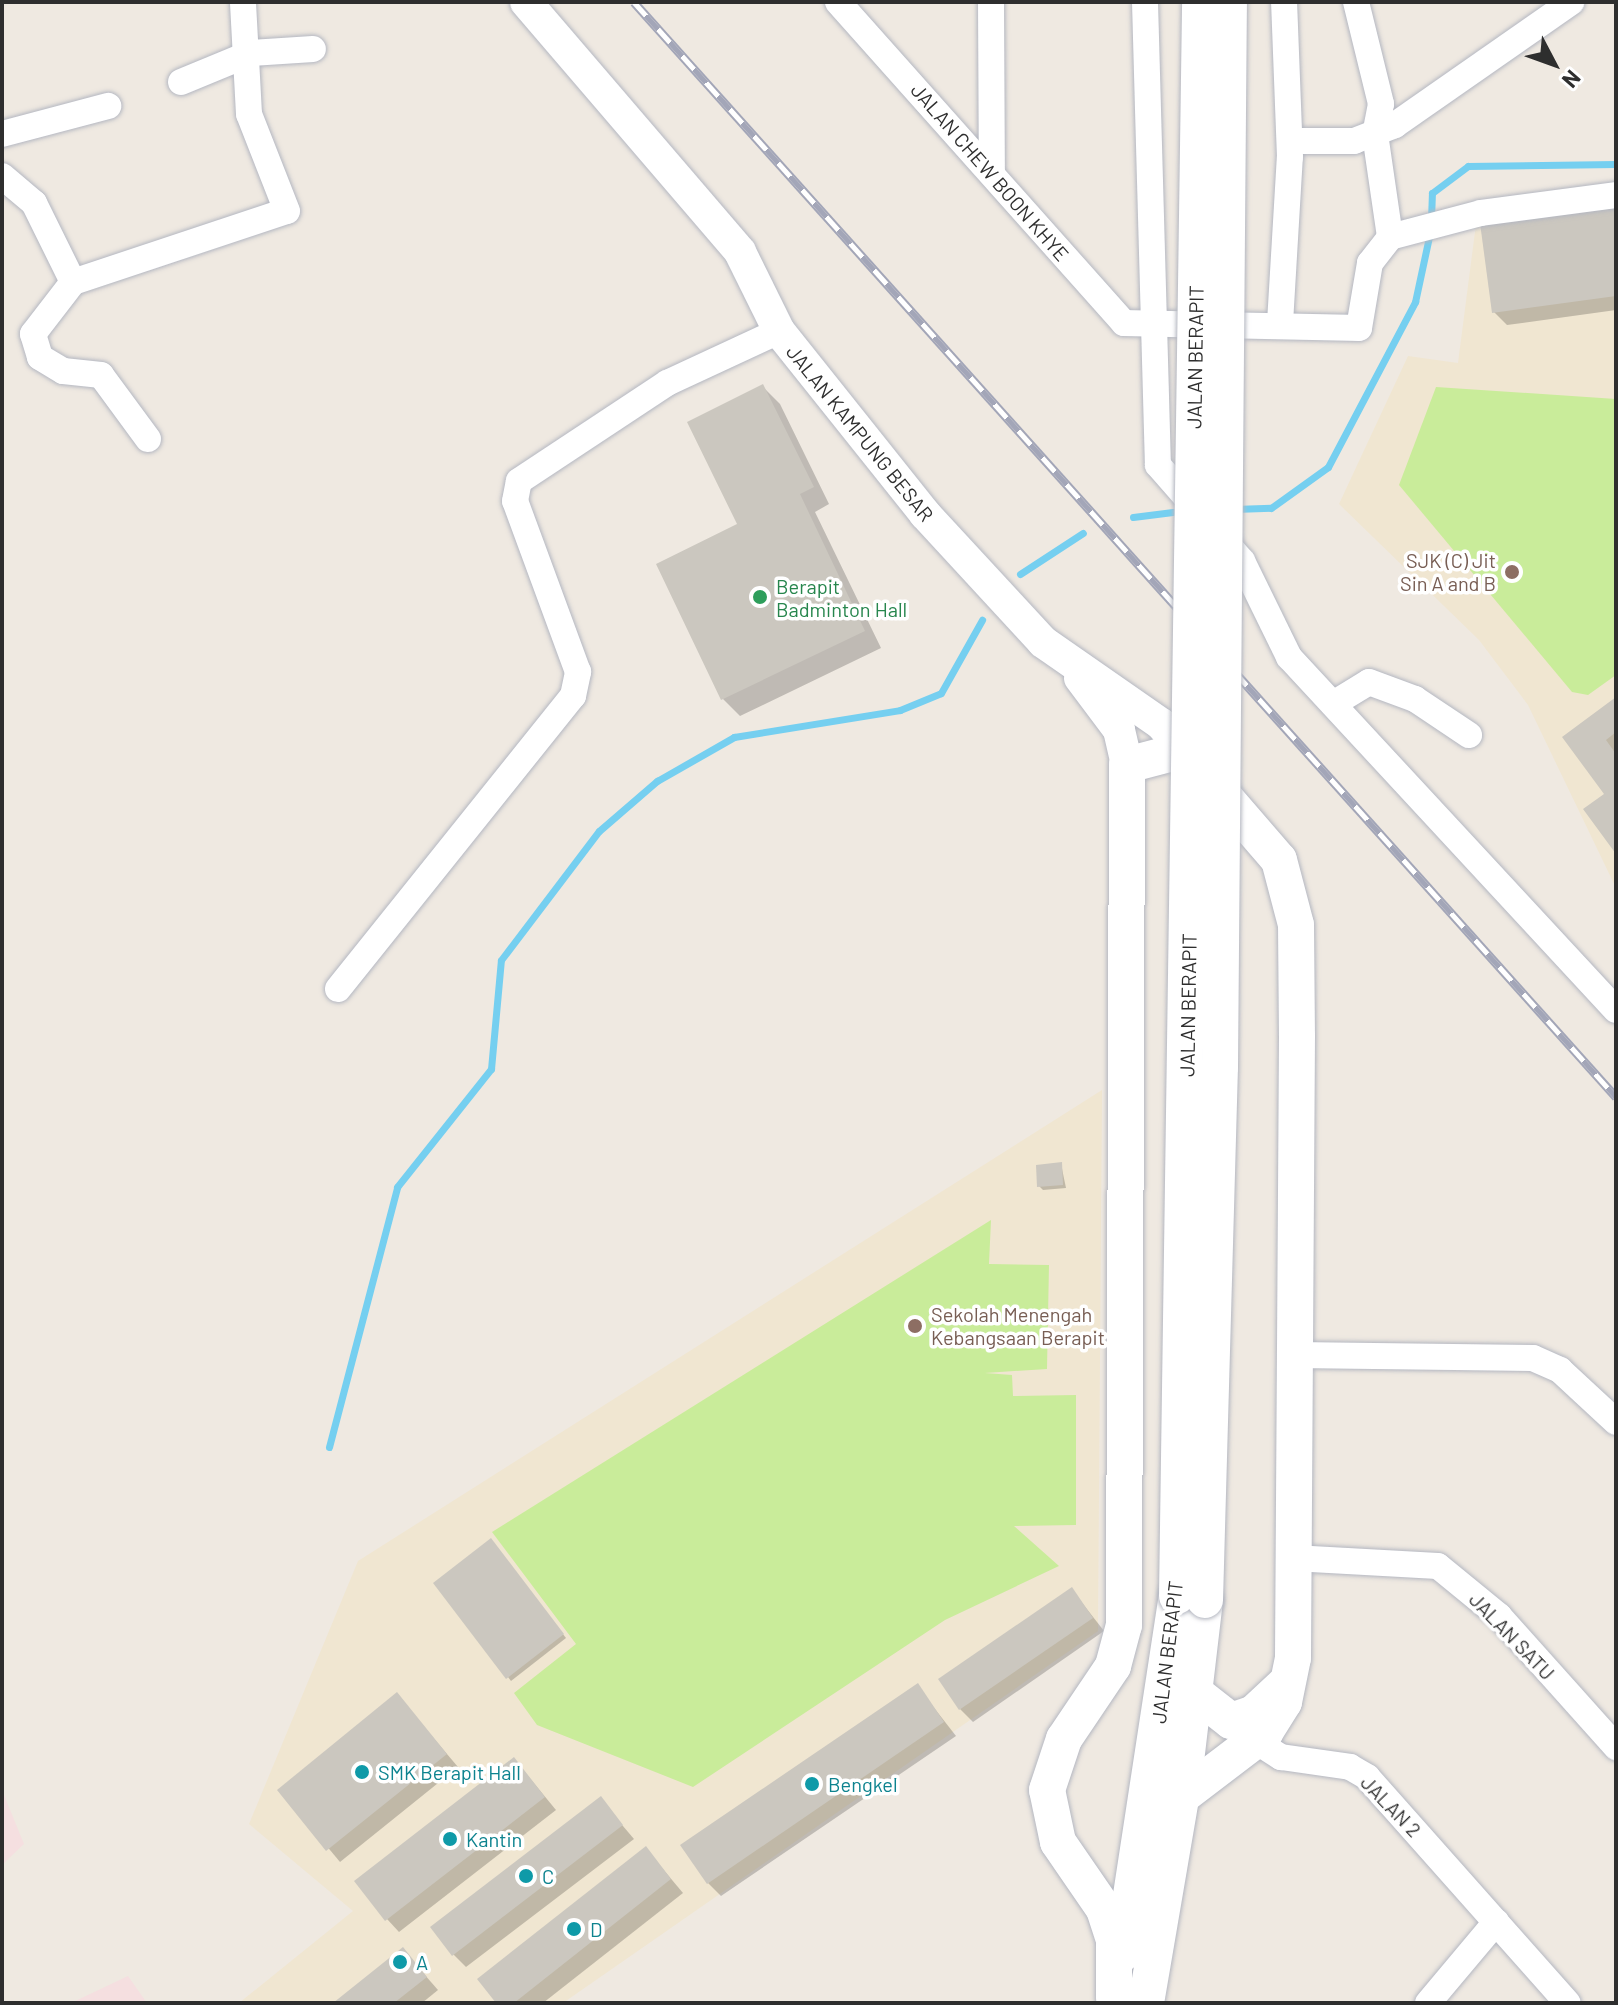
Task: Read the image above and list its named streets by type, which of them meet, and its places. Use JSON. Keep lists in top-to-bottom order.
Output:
{
  "streets": {
    "main road": ["JALAN BERAPIT"],
    "street": [
      "JALAN CHEW BOON KHYE",
      "JALAN KAMPUNG BESAR",
      "JALAN SATU",
      "JALAN 2"
    ]
  },
  "places": [
    "SJK (C) Jit Sin A and B",
    "Berapit Badminton Hall",
    "Sekolah Menengah Kebangsaan Berapit",
    "SMK Berapit Hall",
    "Bengkel",
    "Kantin",
    "C",
    "D",
    "A"
  ],
  "north": "bottom right"
}
